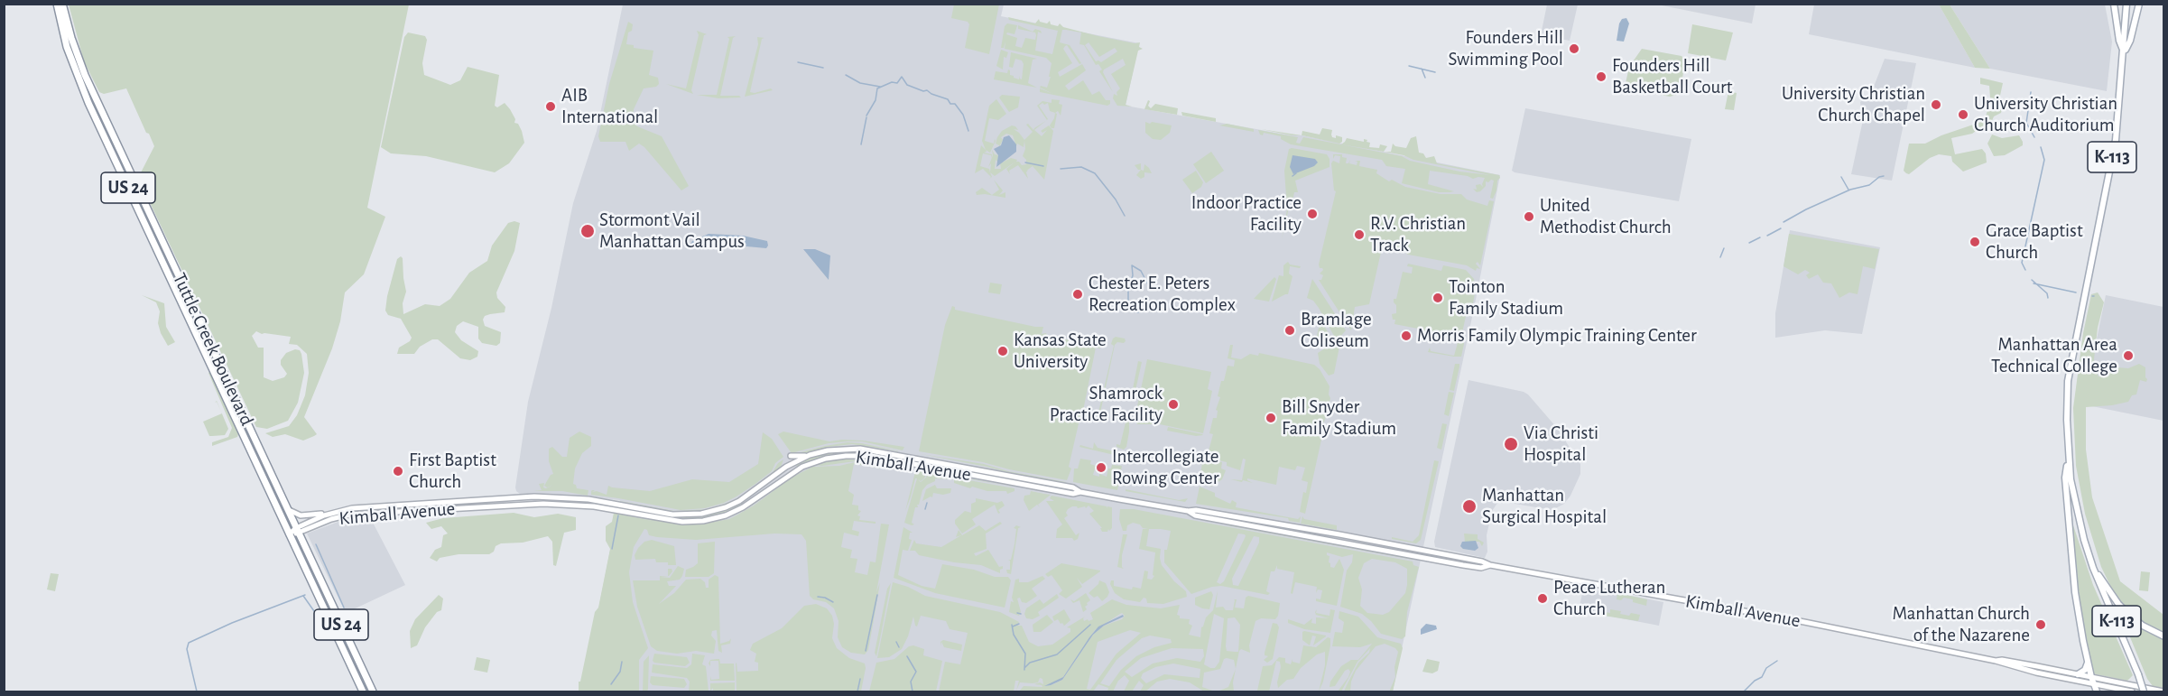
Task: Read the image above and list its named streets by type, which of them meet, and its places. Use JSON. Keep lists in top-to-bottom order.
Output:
{
  "streets": {
    "highway": ["US 24", "Tuttle Creek Boulevard"],
    "main road": ["K-113", "Kimball Avenue"]
  },
  "crossings": [
    ["Tuttle Creek Boulevard", "Kimball Avenue"]
  ],
  "places": [
    "Founders Hill Swimming Pool",
    "Founders Hill Basketball Court",
    "University Christian Church Chapel",
    "AIB International",
    "University Christian Church Auditorium",
    "Indoor Practice Facility",
    "United Methodist Church",
    "Stormont Vail Manhattan Campus",
    "R.V. Christian Track",
    "Grace Baptist Church",
    "Chester E. Peters Recreation Complex",
    "Tointon Family Stadium",
    "Bramlage Coliseum",
    "Morris Family Olympic Training Center",
    "Kansas State University",
    "Manhattan Area Technical College",
    "Shamrock Practice Facility",
    "Bill Snyder Family Stadium",
    "Via Christi Hospital",
    "Intercollegiate Rowing Center",
    "First Baptist Church",
    "Manhattan Surgical Hospital",
    "Peace Lutheran Church",
    "Manhattan Church of the Nazarene"
  ]
}
